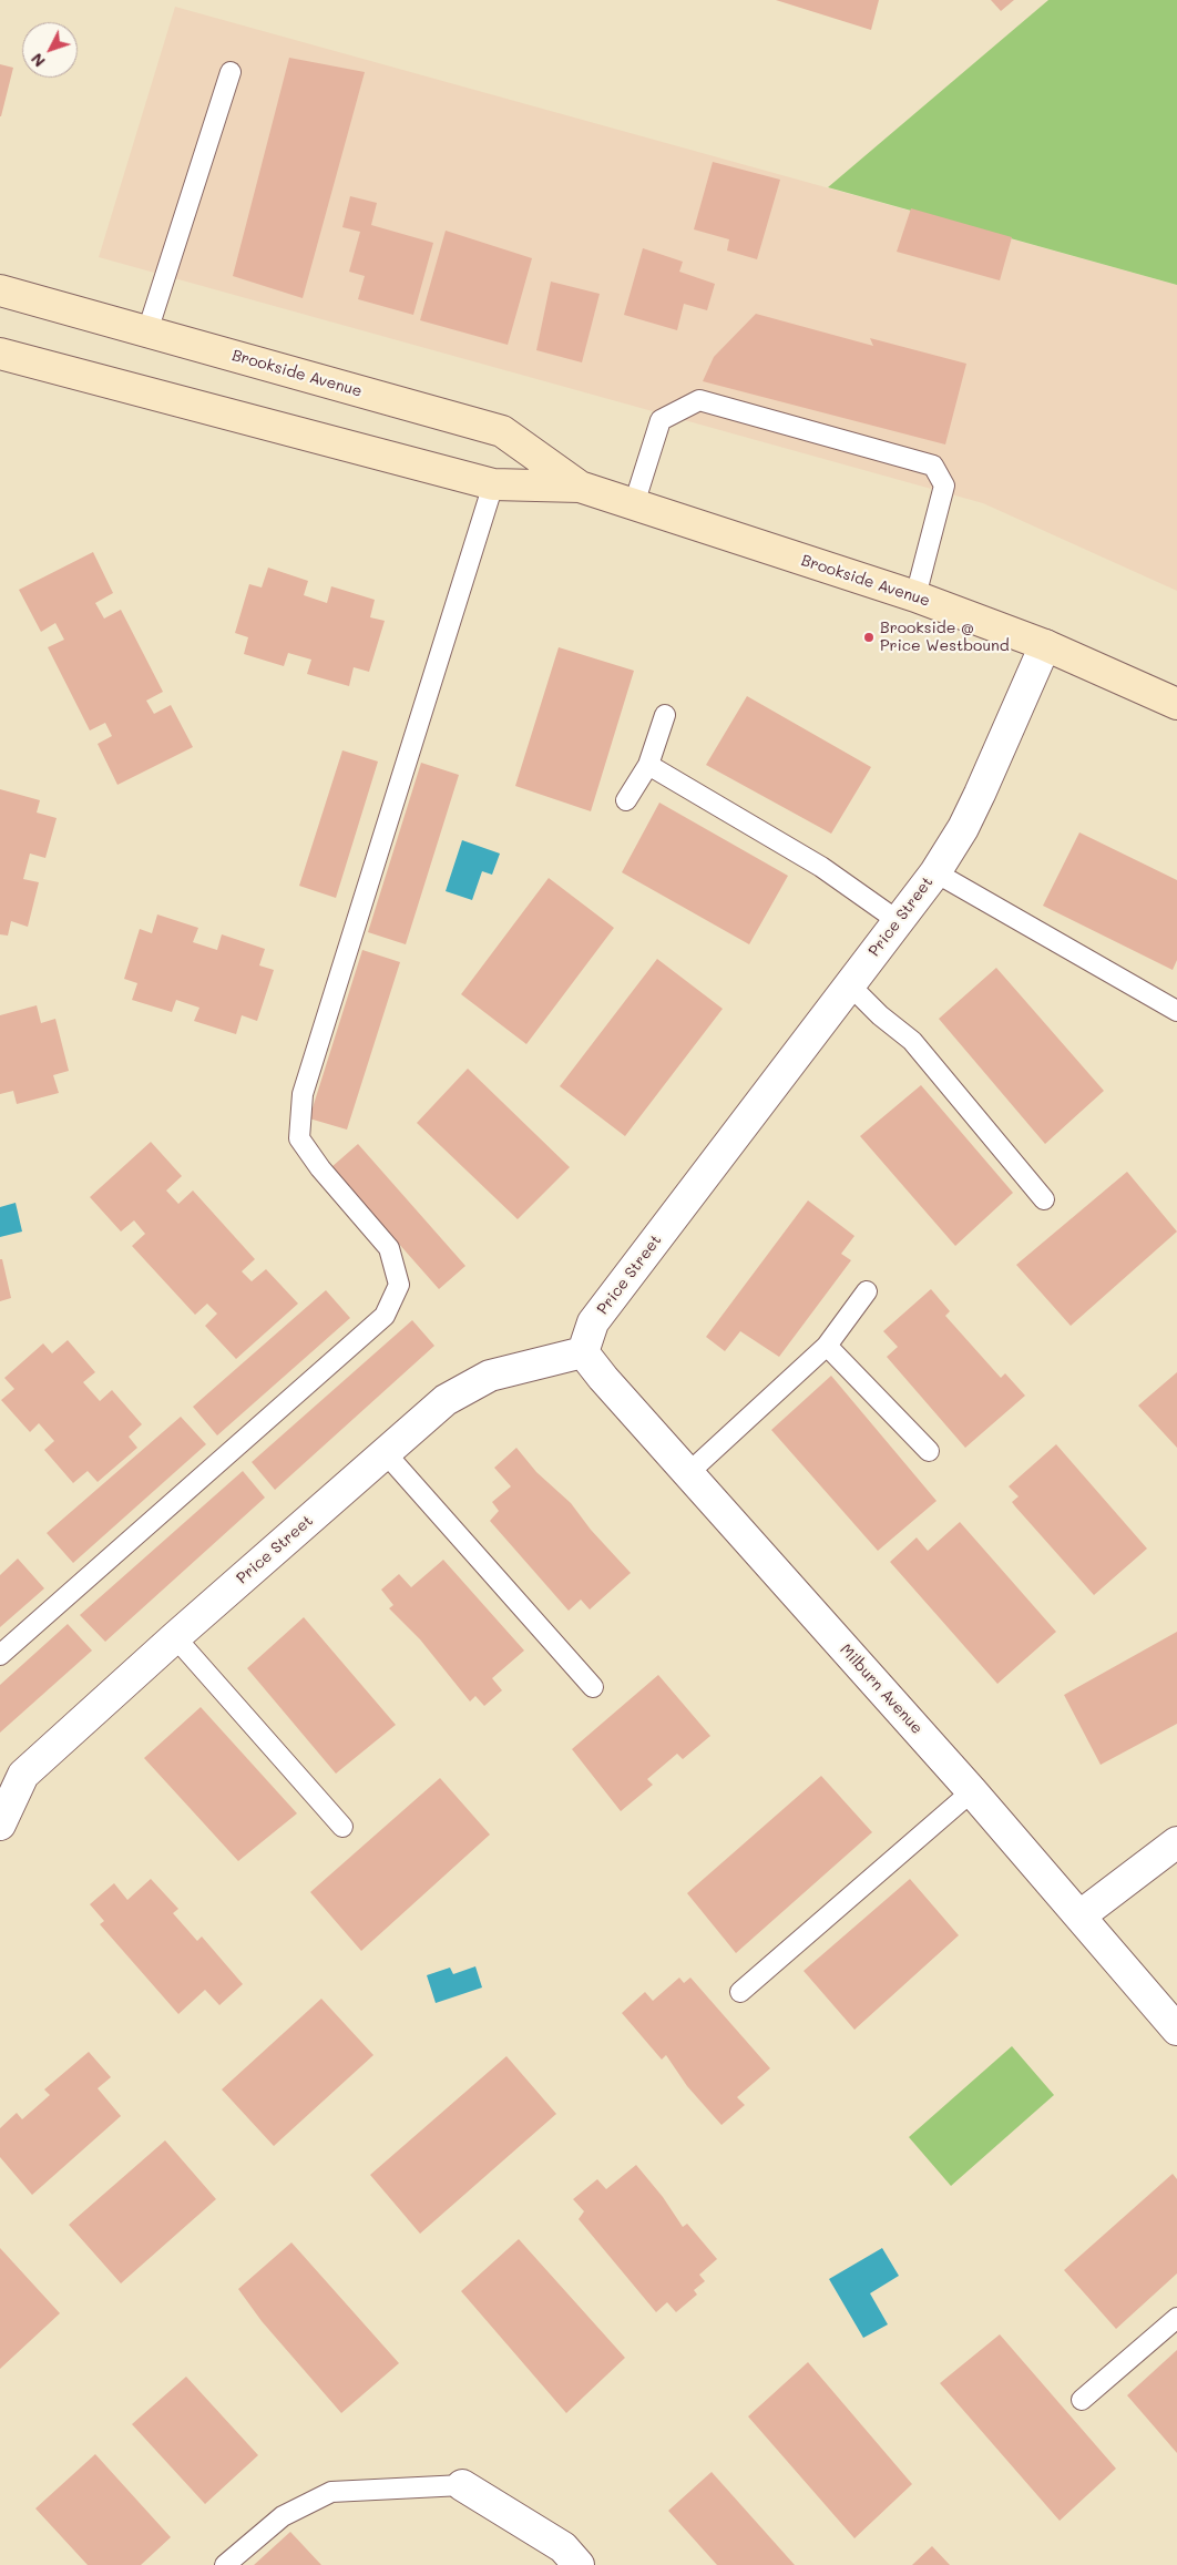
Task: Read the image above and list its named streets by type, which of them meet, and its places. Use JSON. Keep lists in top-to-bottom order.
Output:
{
  "streets": {
    "main road": ["Brookside Avenue"],
    "street": ["Price Street", "Milburn Avenue"]
  },
  "crossings": [
    ["Brookside Avenue", "Price Street"],
    ["Price Street", "Milburn Avenue"]
  ],
  "places": ["Brookside @ Price Westbound"],
  "north": "bottom left"
}
